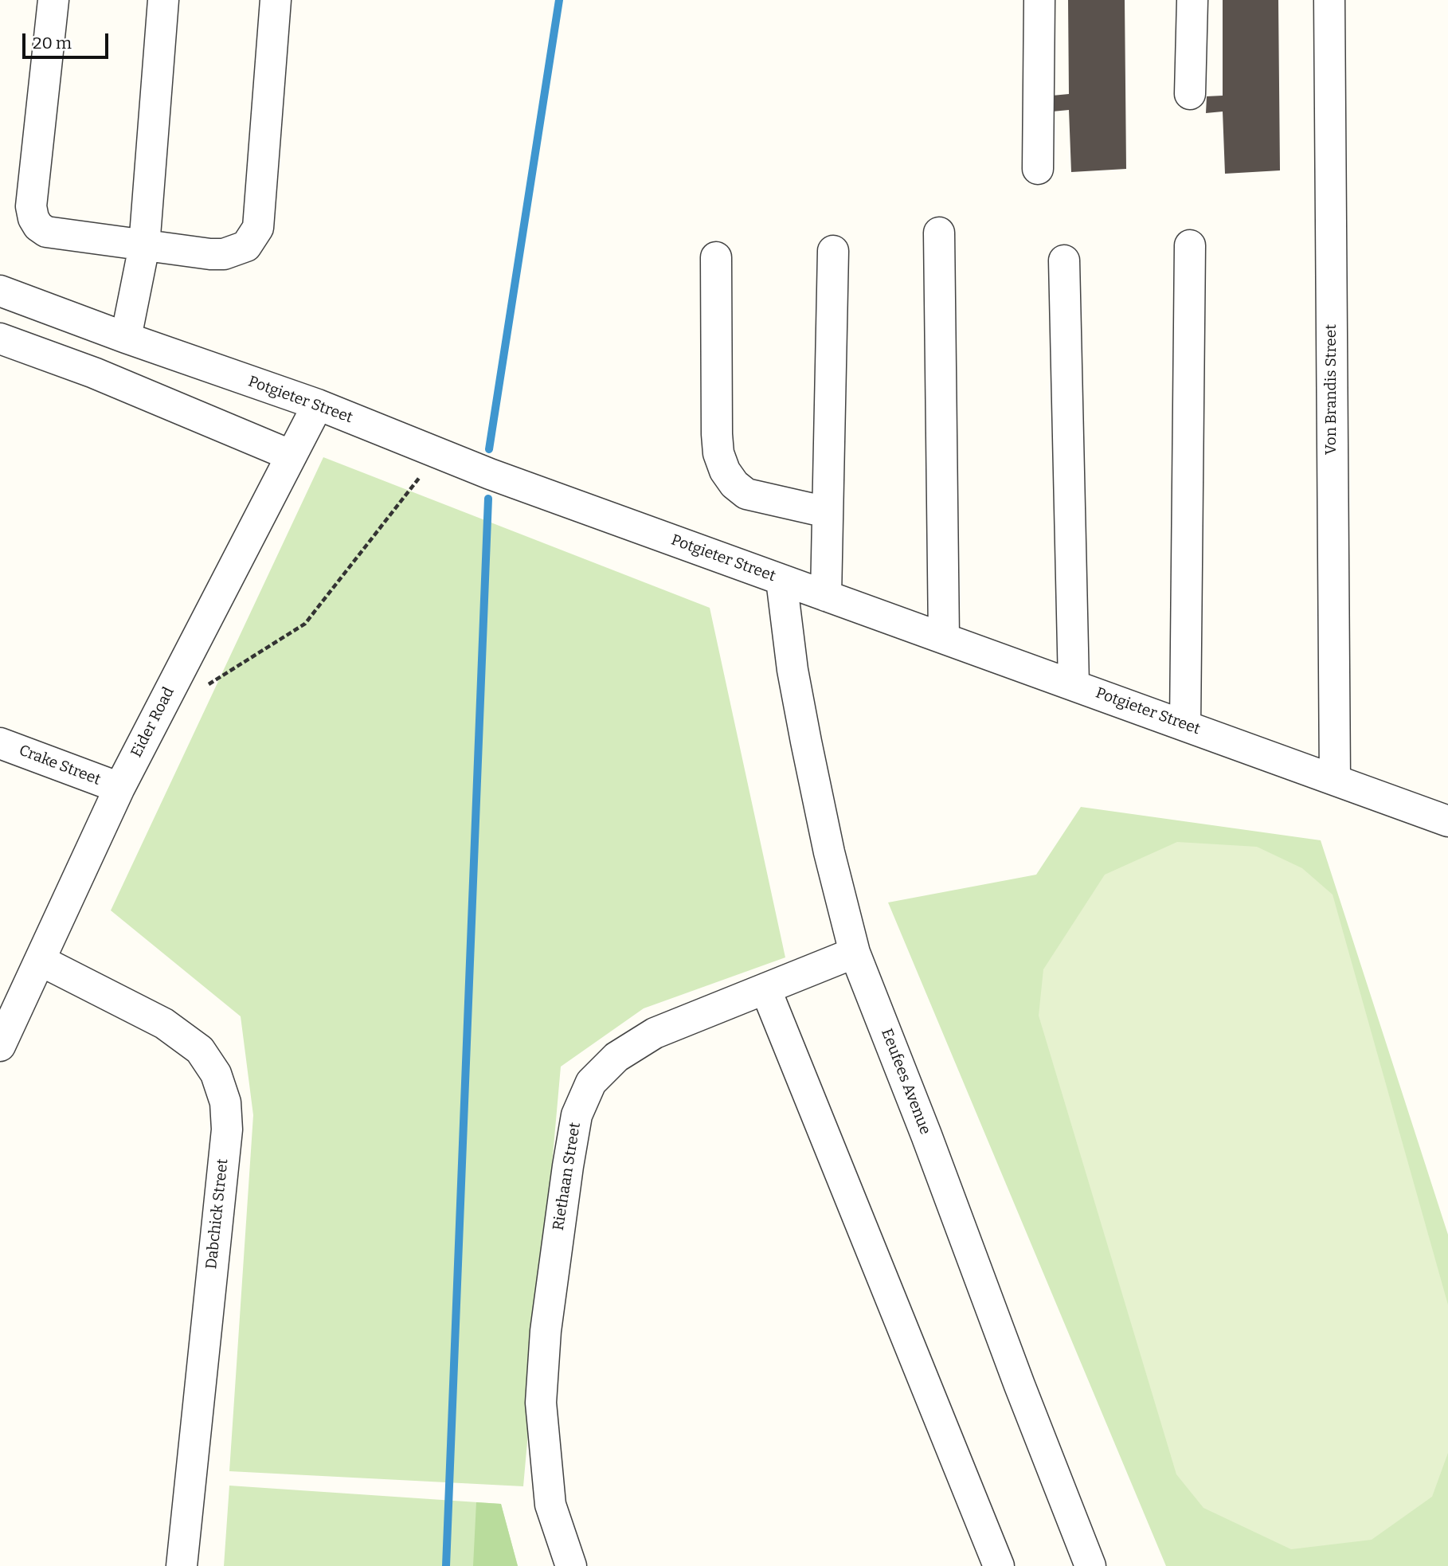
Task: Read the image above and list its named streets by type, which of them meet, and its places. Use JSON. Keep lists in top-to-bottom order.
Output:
{
  "streets": {
    "street": [
      "Von Brandis Street",
      "Potgieter Street",
      "Eider Road",
      "Crake Street",
      "Eeufees Avenue",
      "Riethaan Street",
      "Dabchick Street"
    ]
  },
  "crossings": [
    ["Von Brandis Street", "Potgieter Street"],
    ["Potgieter Street", "Eider Road"],
    ["Potgieter Street", "Eeufees Avenue"],
    ["Eider Road", "Crake Street"],
    ["Eider Road", "Dabchick Street"],
    ["Eeufees Avenue", "Riethaan Street"]
  ],
  "scale_bar": "20 m"
}
